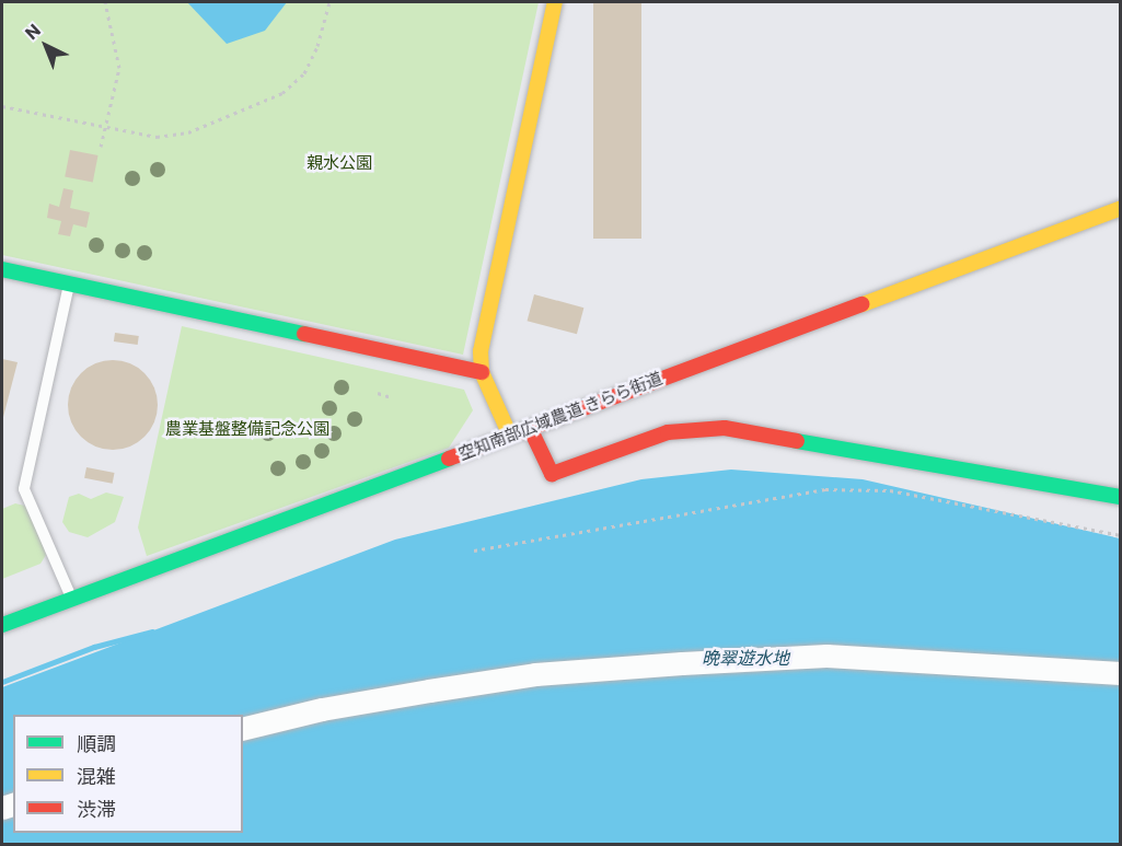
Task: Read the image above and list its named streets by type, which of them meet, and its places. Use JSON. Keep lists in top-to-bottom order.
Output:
{
  "streets": {
    "street": ["空知南部広域農道 きらら街道"]
  },
  "water": ["晩翠遊水地"],
  "parks": ["親水公園", "農業基盤整備記念公園"],
  "legend": ["順調", "混雑", "渋滞"],
  "north": "top left"
}
